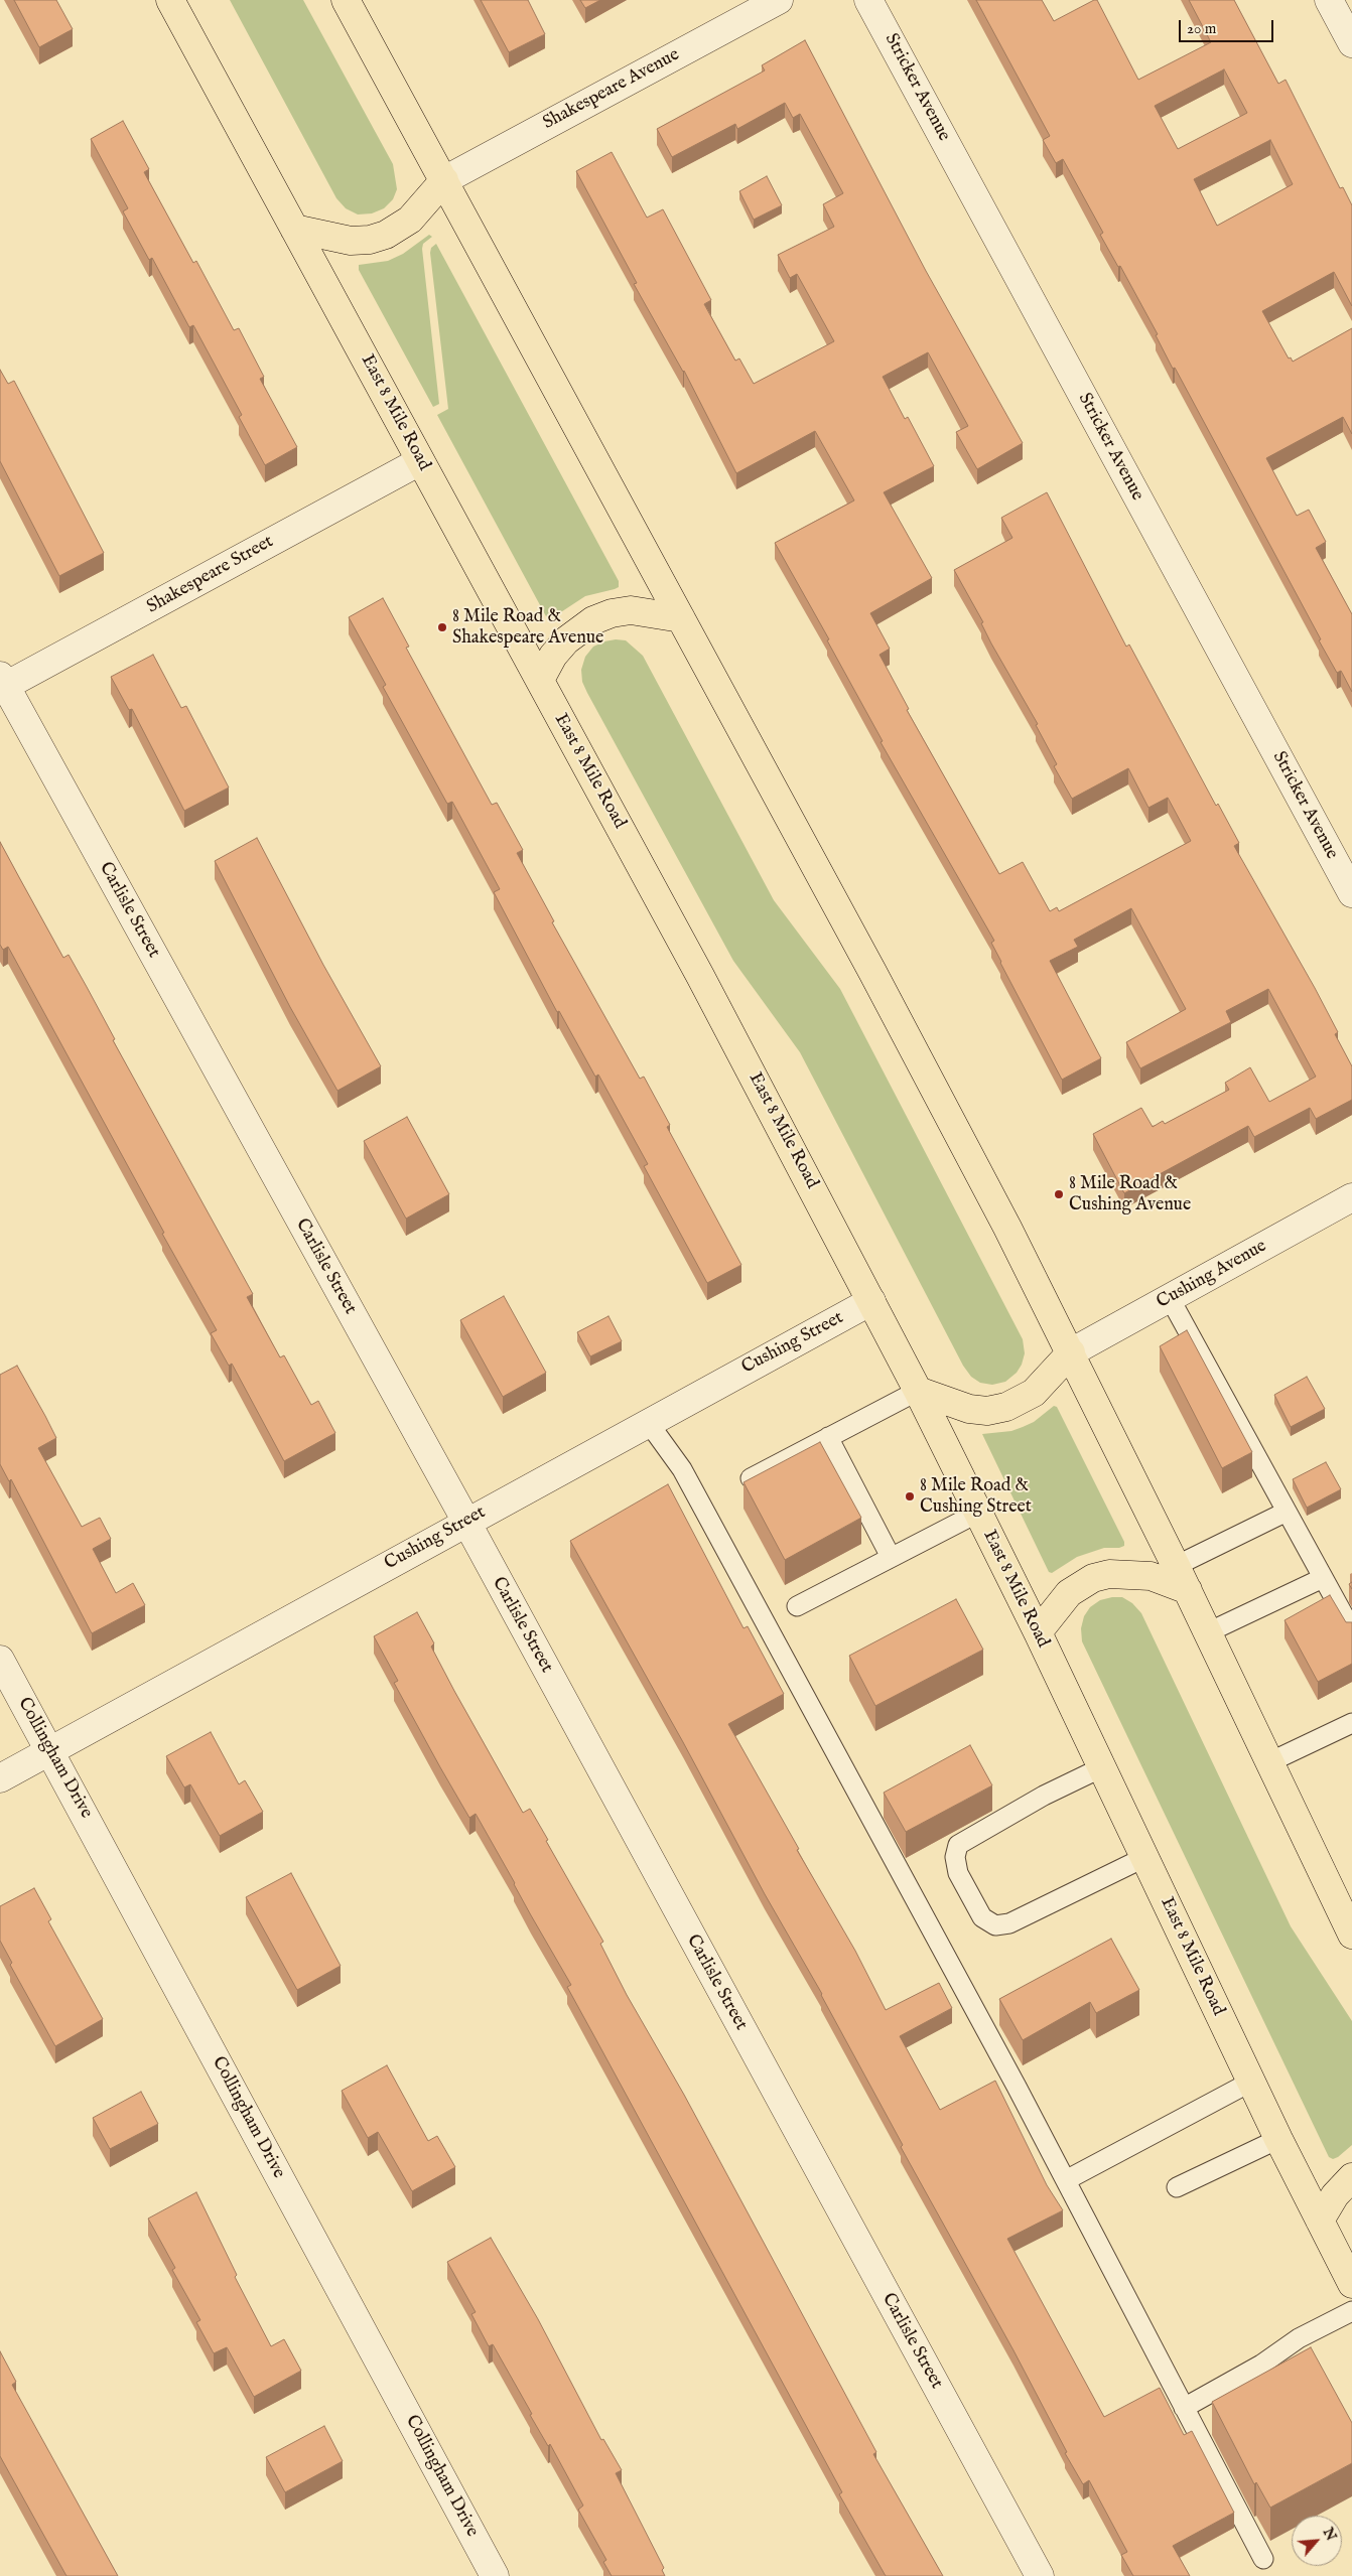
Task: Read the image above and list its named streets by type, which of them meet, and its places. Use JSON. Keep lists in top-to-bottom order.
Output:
{
  "streets": {
    "highway": ["East 8 Mile Road"],
    "street": [
      "Stricker Avenue",
      "Shakespeare Avenue",
      "Shakespeare Street",
      "Carlisle Street",
      "Cushing Avenue",
      "Cushing Street",
      "Collingham Drive"
    ]
  },
  "crossings": [
    ["East 8 Mile Road", "Shakespeare Street"],
    ["East 8 Mile Road", "Cushing Street"],
    ["Shakespeare Street", "Carlisle Street"],
    ["Carlisle Street", "Cushing Street"],
    ["Cushing Street", "Collingham Drive"]
  ],
  "places": ["8 Mile Road & Shakespeare Avenue", "8 Mile Road & Cushing Avenue", "8 Mile Road & Cushing Street"],
  "scale_bar": "20 m",
  "north": "top right"
}
